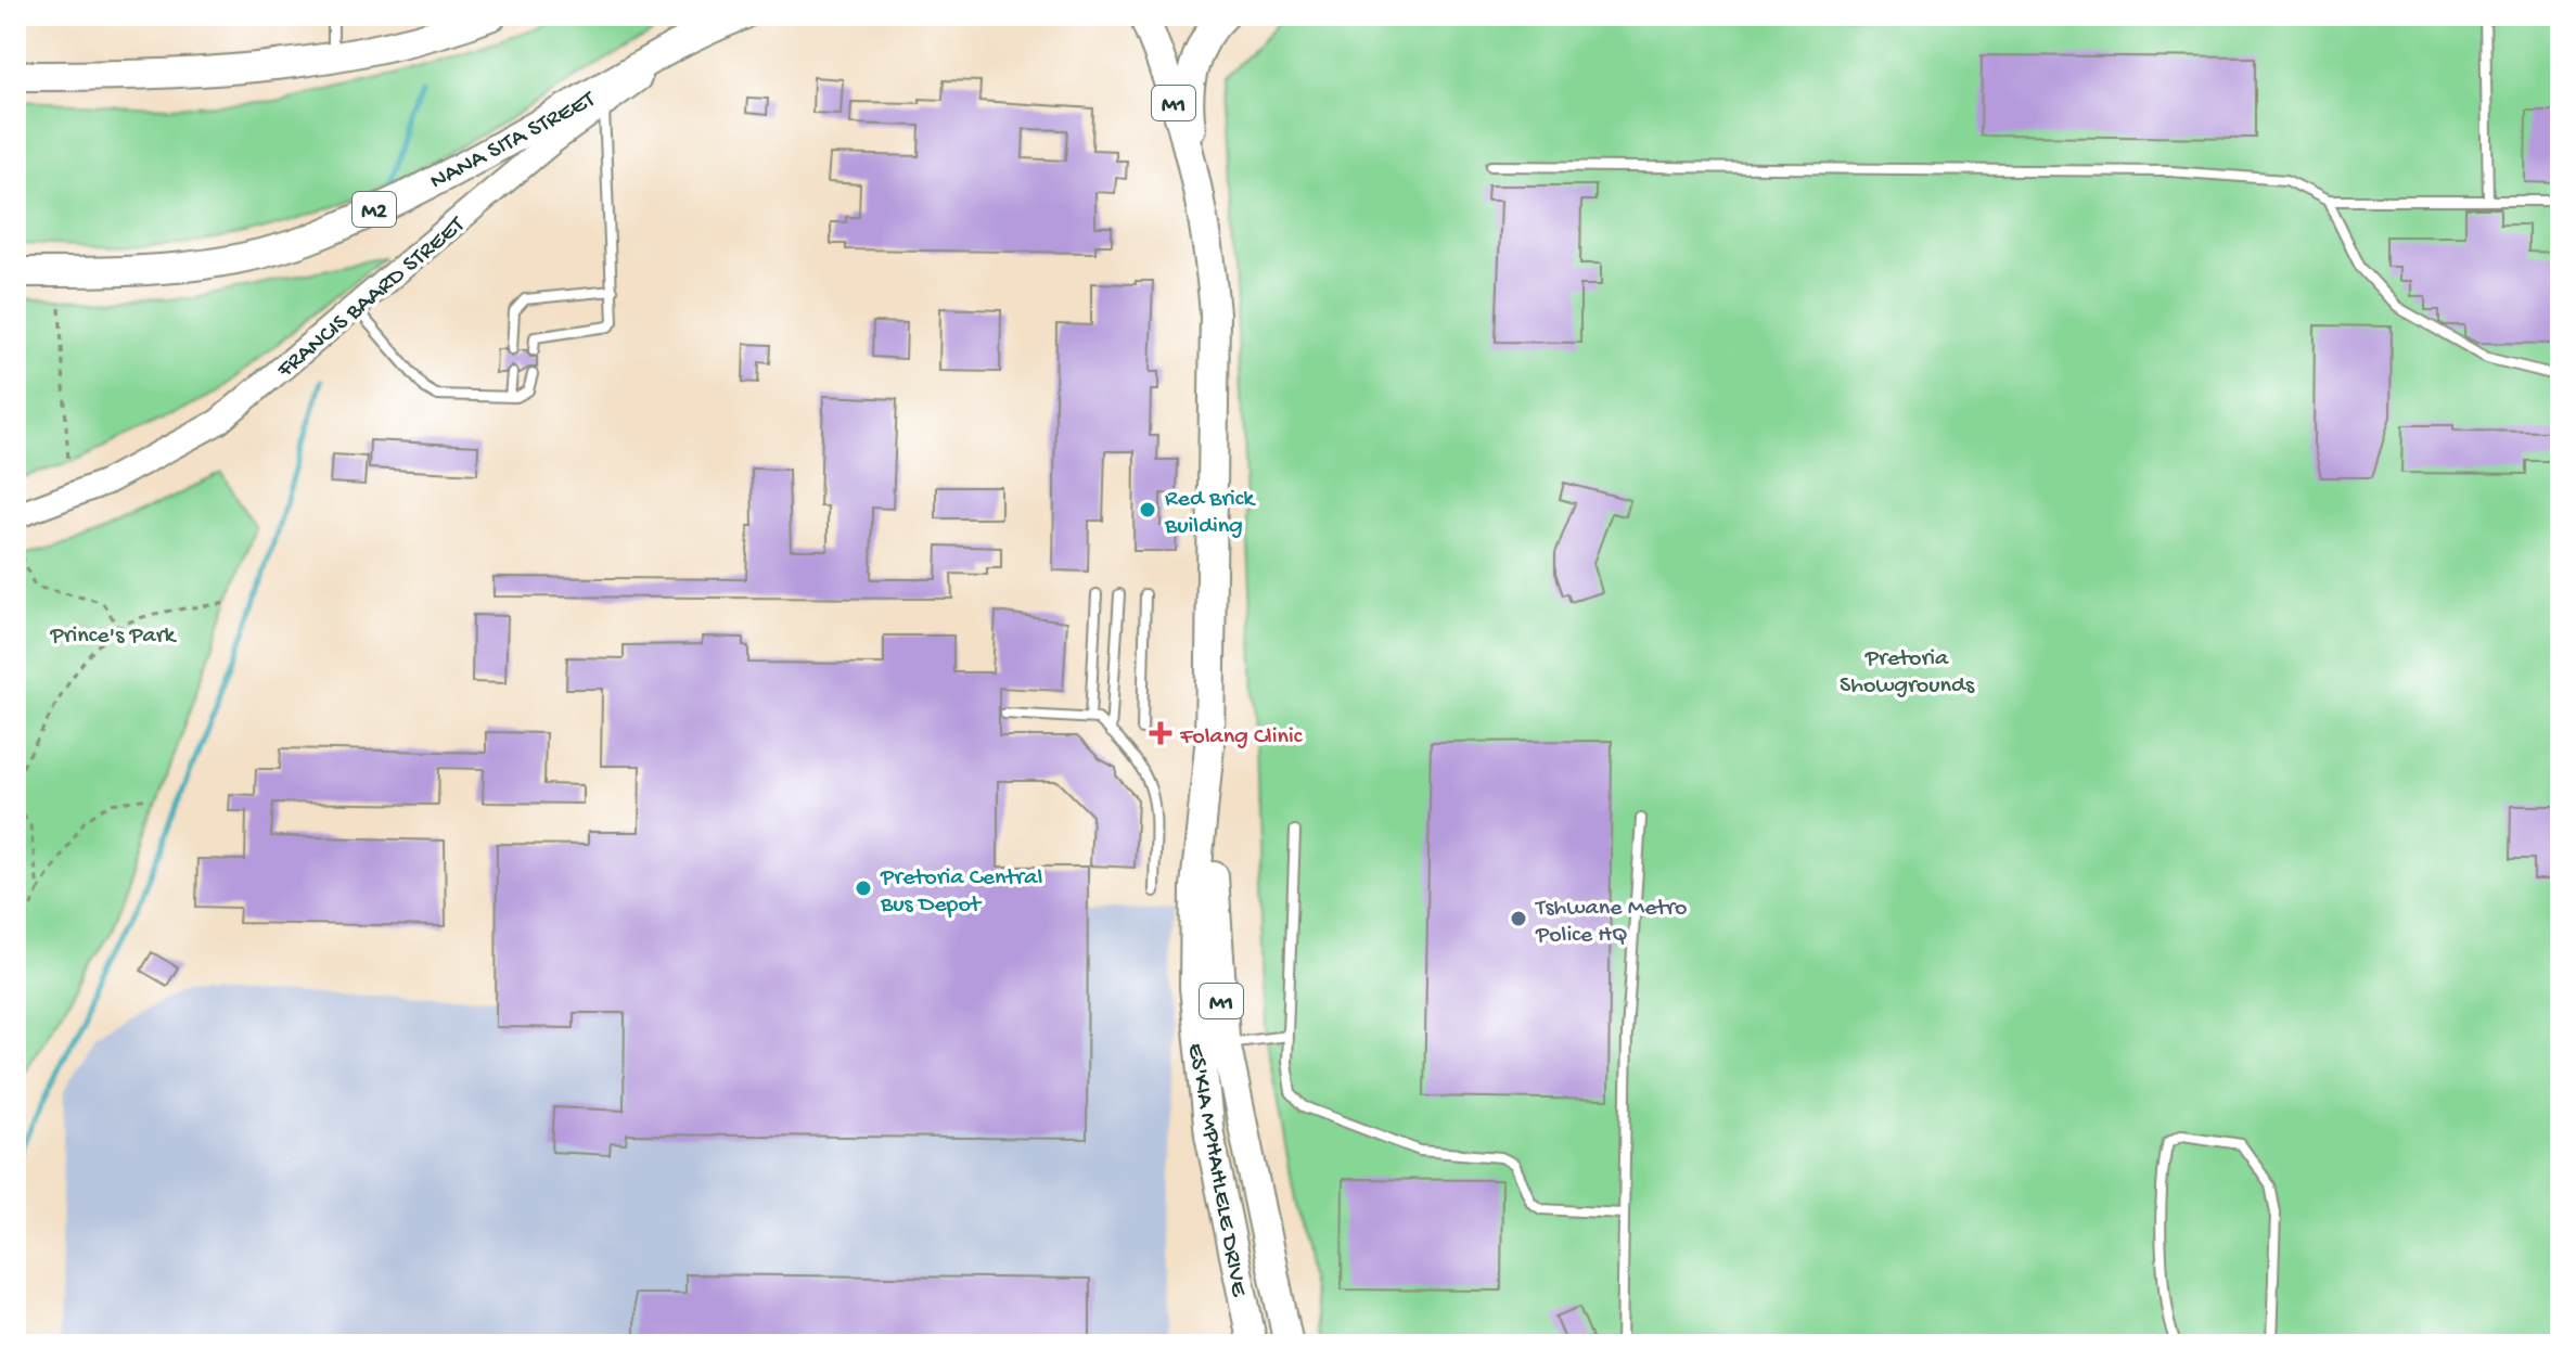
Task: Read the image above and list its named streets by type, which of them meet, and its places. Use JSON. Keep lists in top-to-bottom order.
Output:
{
  "streets": {
    "main road": [
      "M1",
      "NANA SITA STREET",
      "M2",
      "ES'KIA MPHAHLELE DRIVE"
    ],
    "street": ["FRANCIS BAARD STREET"]
  },
  "crossings": [
    ["M1", "ES'KIA MPHAHLELE DRIVE"],
    ["NANA SITA STREET", "FRANCIS BAARD STREET"]
  ],
  "parks": ["Prince's Park", "Pretoria Showgrounds"],
  "places": {
    "other": ["Red Brick Building", "Pretoria Central Bus Depot", "Tshwane Metro Police HQ"],
    "health": ["Folang Clinic"]
  }
}
